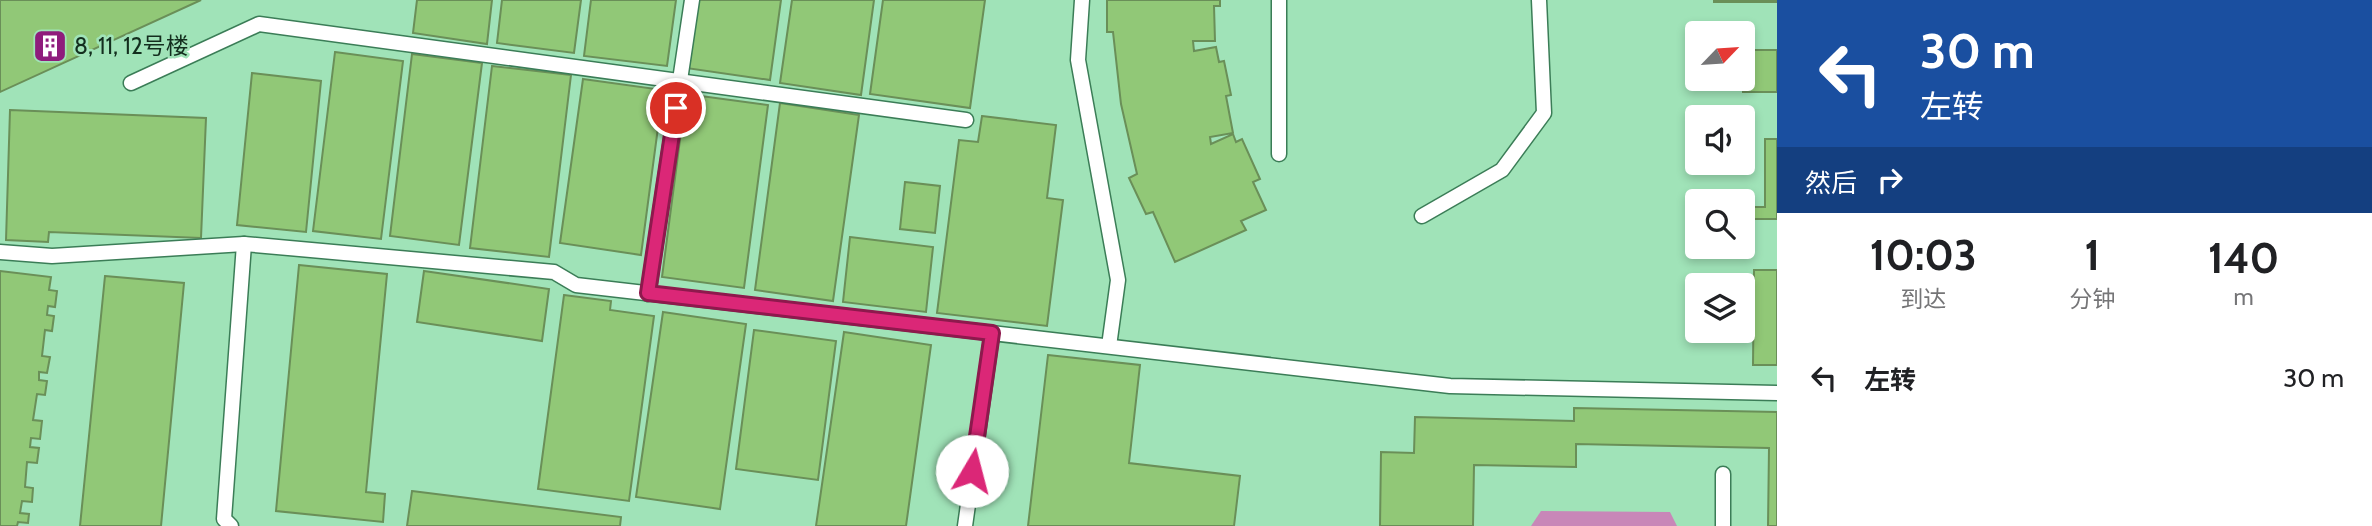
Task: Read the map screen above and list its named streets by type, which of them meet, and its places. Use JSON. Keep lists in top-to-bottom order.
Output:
{
  "places": {
    "building": ["8, 11, 12号楼"]
  },
  "north": "top right",
  "page": {
    "turn": ["30 m", "左转"],
    "then": "然后",
    "eta": [
      "10:03",
      "到达",
      "1",
      "分钟",
      "140",
      "m"
    ],
    "list": [
      {
        "name": "左转",
        "value": "30 m"
      }
    ]
  }
}
